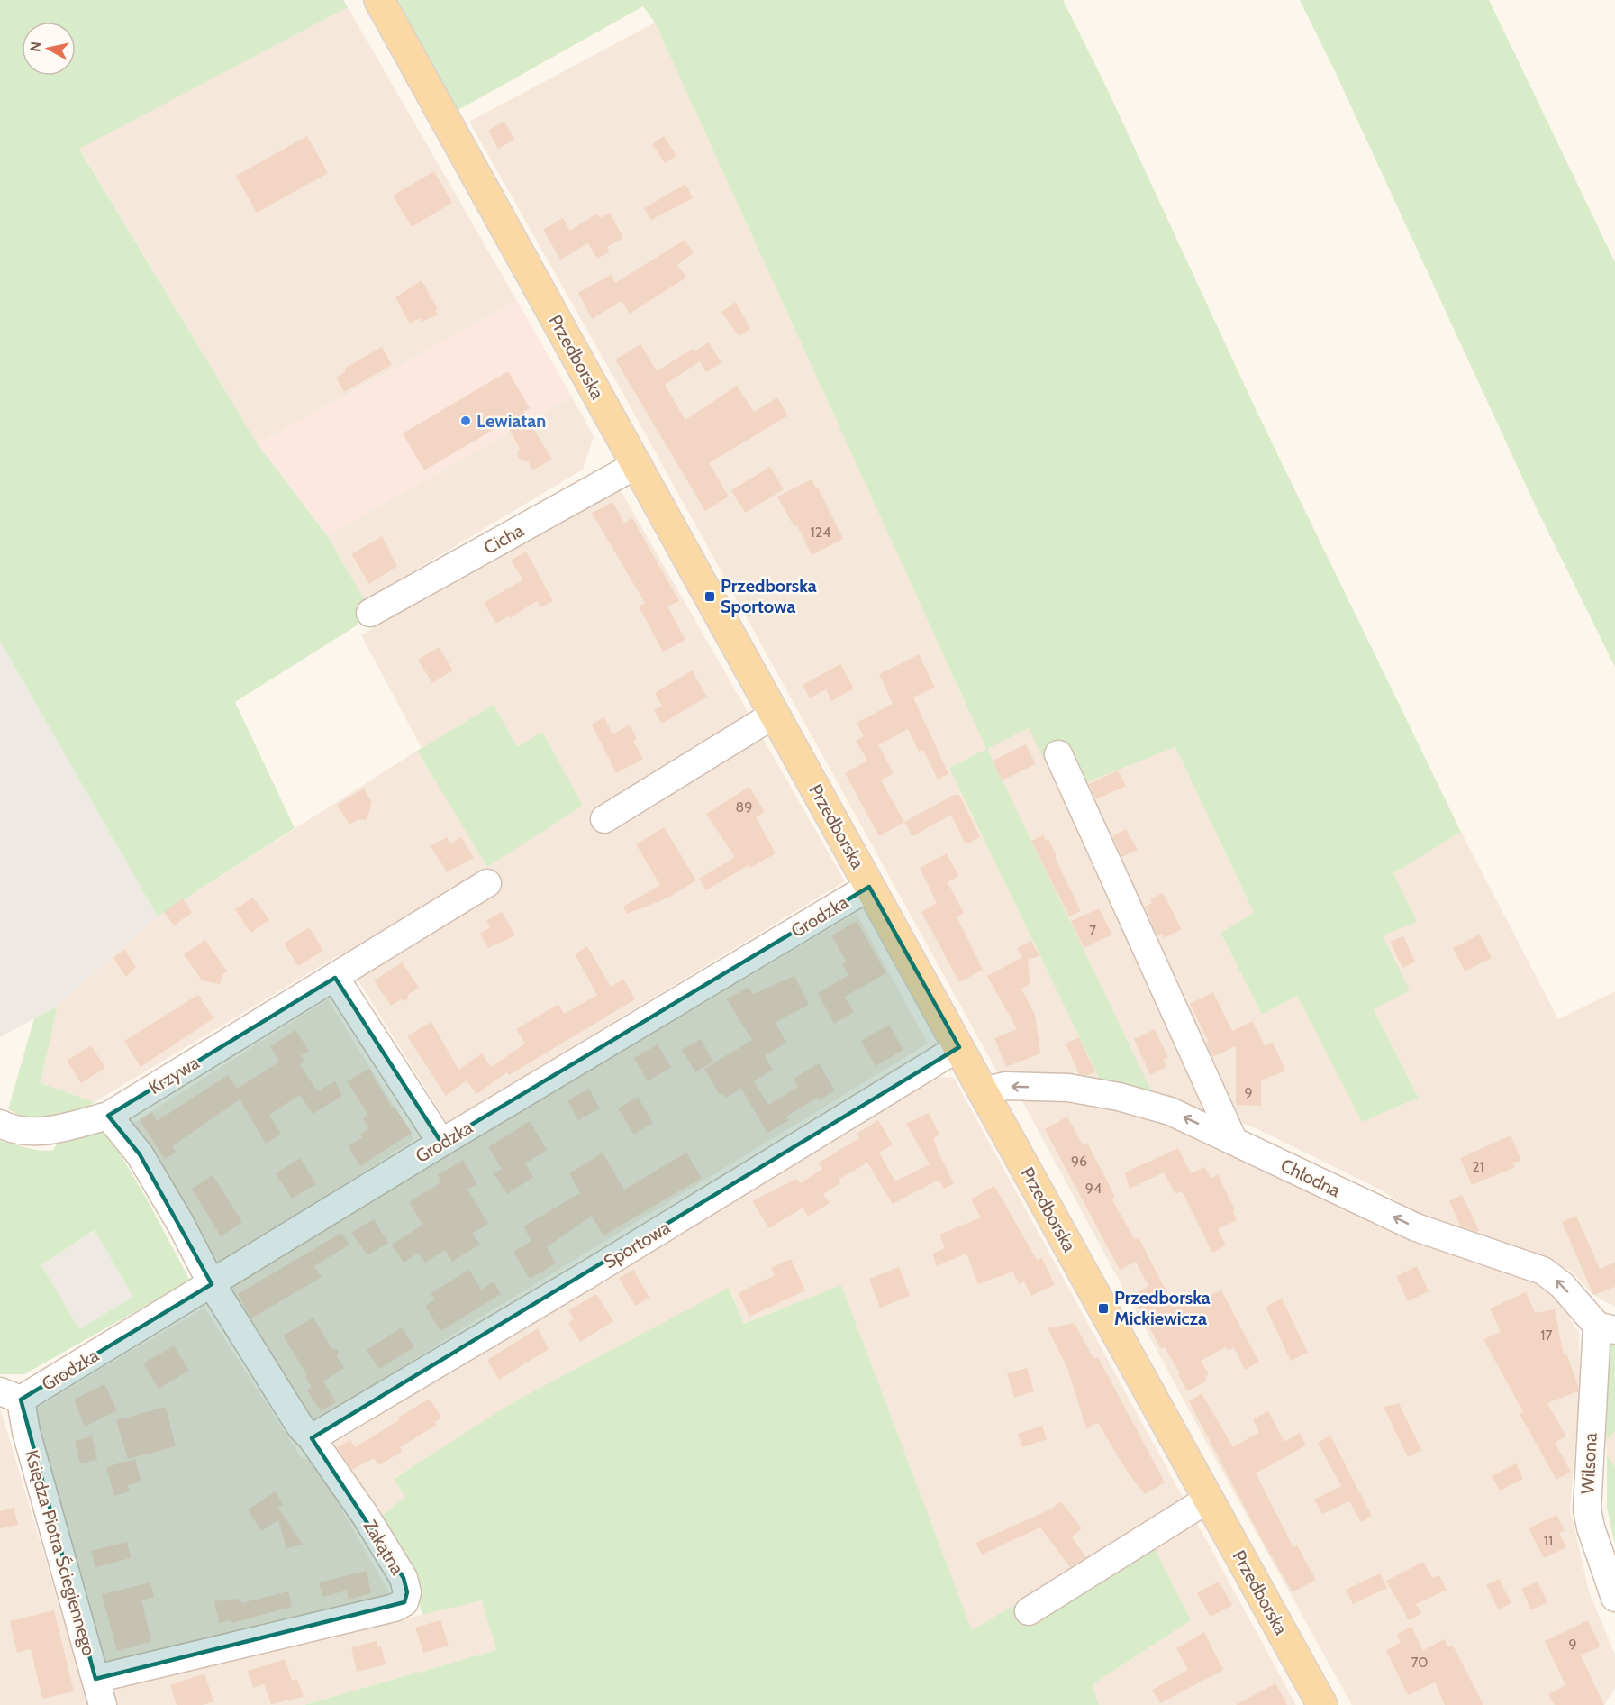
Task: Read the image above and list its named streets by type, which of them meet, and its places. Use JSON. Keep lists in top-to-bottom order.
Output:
{
  "streets": {
    "main road": ["Przedborska"],
    "street": [
      "Cicha",
      "Grodzka",
      "Krzywa",
      "Chłodna",
      "Sportowa",
      "Wilsona",
      "Zakątna",
      "Księdza Piotra Ściegiennego"
    ]
  },
  "crossings": [
    ["Przedborska", "Cicha"],
    ["Przedborska", "Grodzka"],
    ["Przedborska", "Chłodna"],
    ["Przedborska", "Sportowa"],
    ["Grodzka", "Zakątna"],
    ["Grodzka", "Księdza Piotra Ściegiennego"],
    ["Krzywa", "Zakątna"],
    ["Chłodna", "Wilsona"],
    ["Sportowa", "Zakątna"],
    ["Zakątna", "Księdza Piotra Ściegiennego"]
  ],
  "one_way": ["Chłodna"],
  "places": {
    "other": ["Lewiatan"],
    "transit": ["Przedborska Sportowa", "Przedborska Mickiewicza"]
  },
  "house_numbers": [
    "124",
    "89",
    "7",
    "9",
    "96",
    "21",
    "94",
    "17",
    "11",
    "9",
    "70"
  ],
  "north": "left"
}
